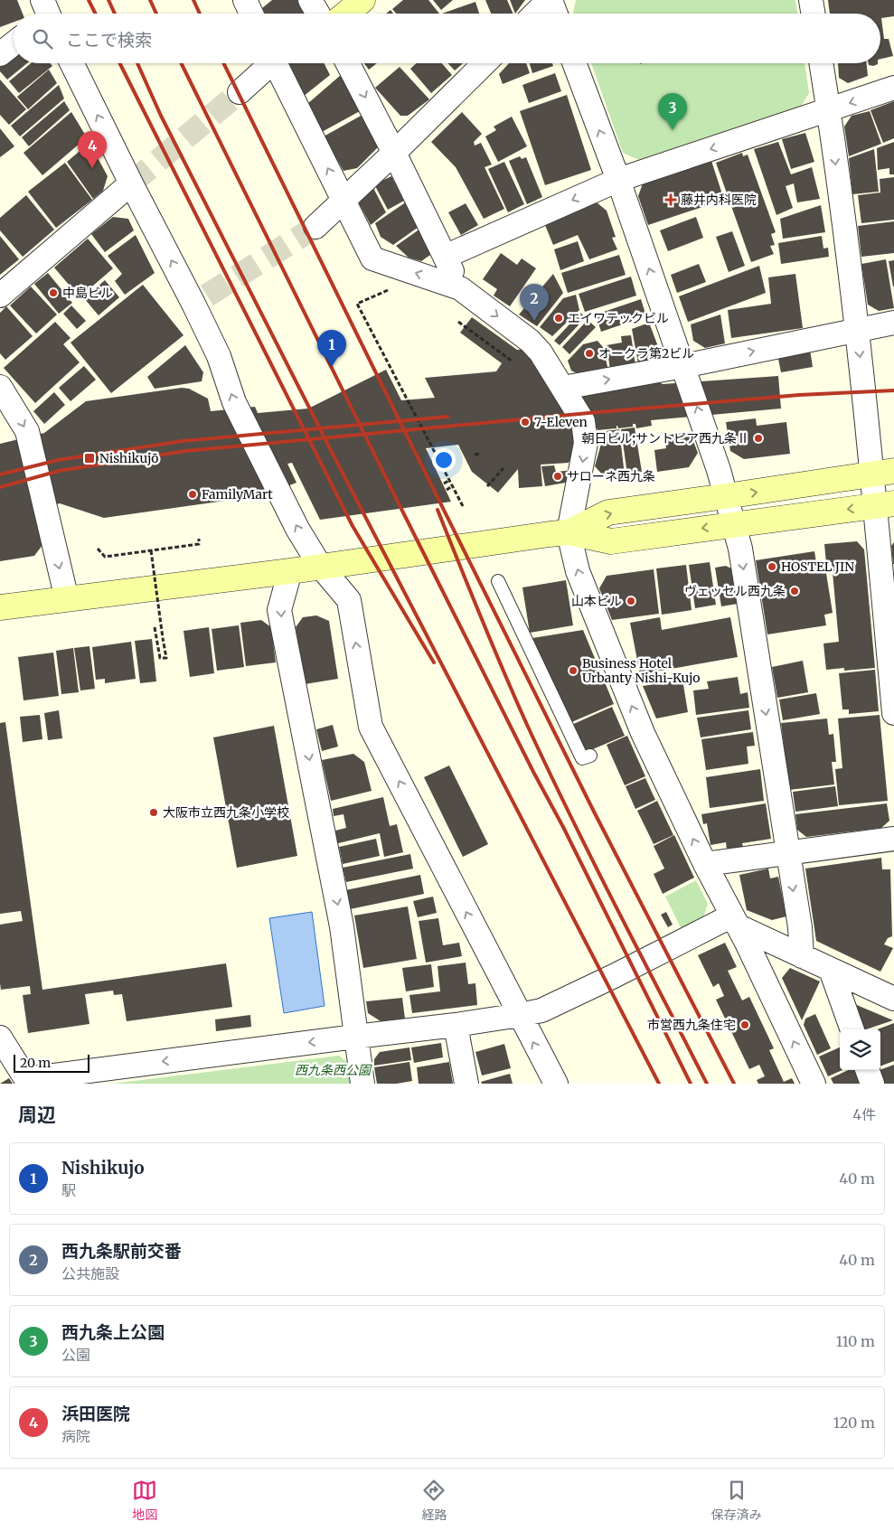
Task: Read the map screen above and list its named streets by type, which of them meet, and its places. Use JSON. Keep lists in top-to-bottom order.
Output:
{
  "parks": ["西九条西公園"],
  "places": {
    "health": ["藤井内科医院"],
    "other": [
      "中島ビル",
      "エイワテックビル",
      "オークラ第2ビル",
      "7-Eleven",
      "朝日ビル;サントピア西九条Ⅱ",
      "サローネ西九条",
      "FamilyMart",
      "HOSTEL JIN",
      "ヴェッセル西九条",
      "山本ビル",
      "Business Hotel Urbanty Nishi-Kujo",
      "大阪市立西九条小学校",
      "市営西九条住宅"
    ],
    "transit": ["Nishikujō"]
  },
  "scale_bar": "20 m",
  "page": {
    "search": "ここで検索",
    "pins": [
      "3",
      "4",
      "2",
      "1"
    ],
    "scale": "20 m",
    "heading": ["周辺", "4件"],
    "list": [
      {
        "mark": "1",
        "name": "Nishikujo",
        "note": "駅",
        "value": "40 m"
      },
      {
        "mark": "2",
        "name": "西九条駅前交番",
        "note": "公共施設",
        "value": "40 m"
      },
      {
        "mark": "3",
        "name": "西九条上公園",
        "note": "公園",
        "value": "110 m"
      },
      {
        "mark": "4",
        "name": "浜田医院",
        "note": "病院",
        "value": "120 m"
      }
    ],
    "nav": ["地図", "経路", "保存済み"]
  }
}
